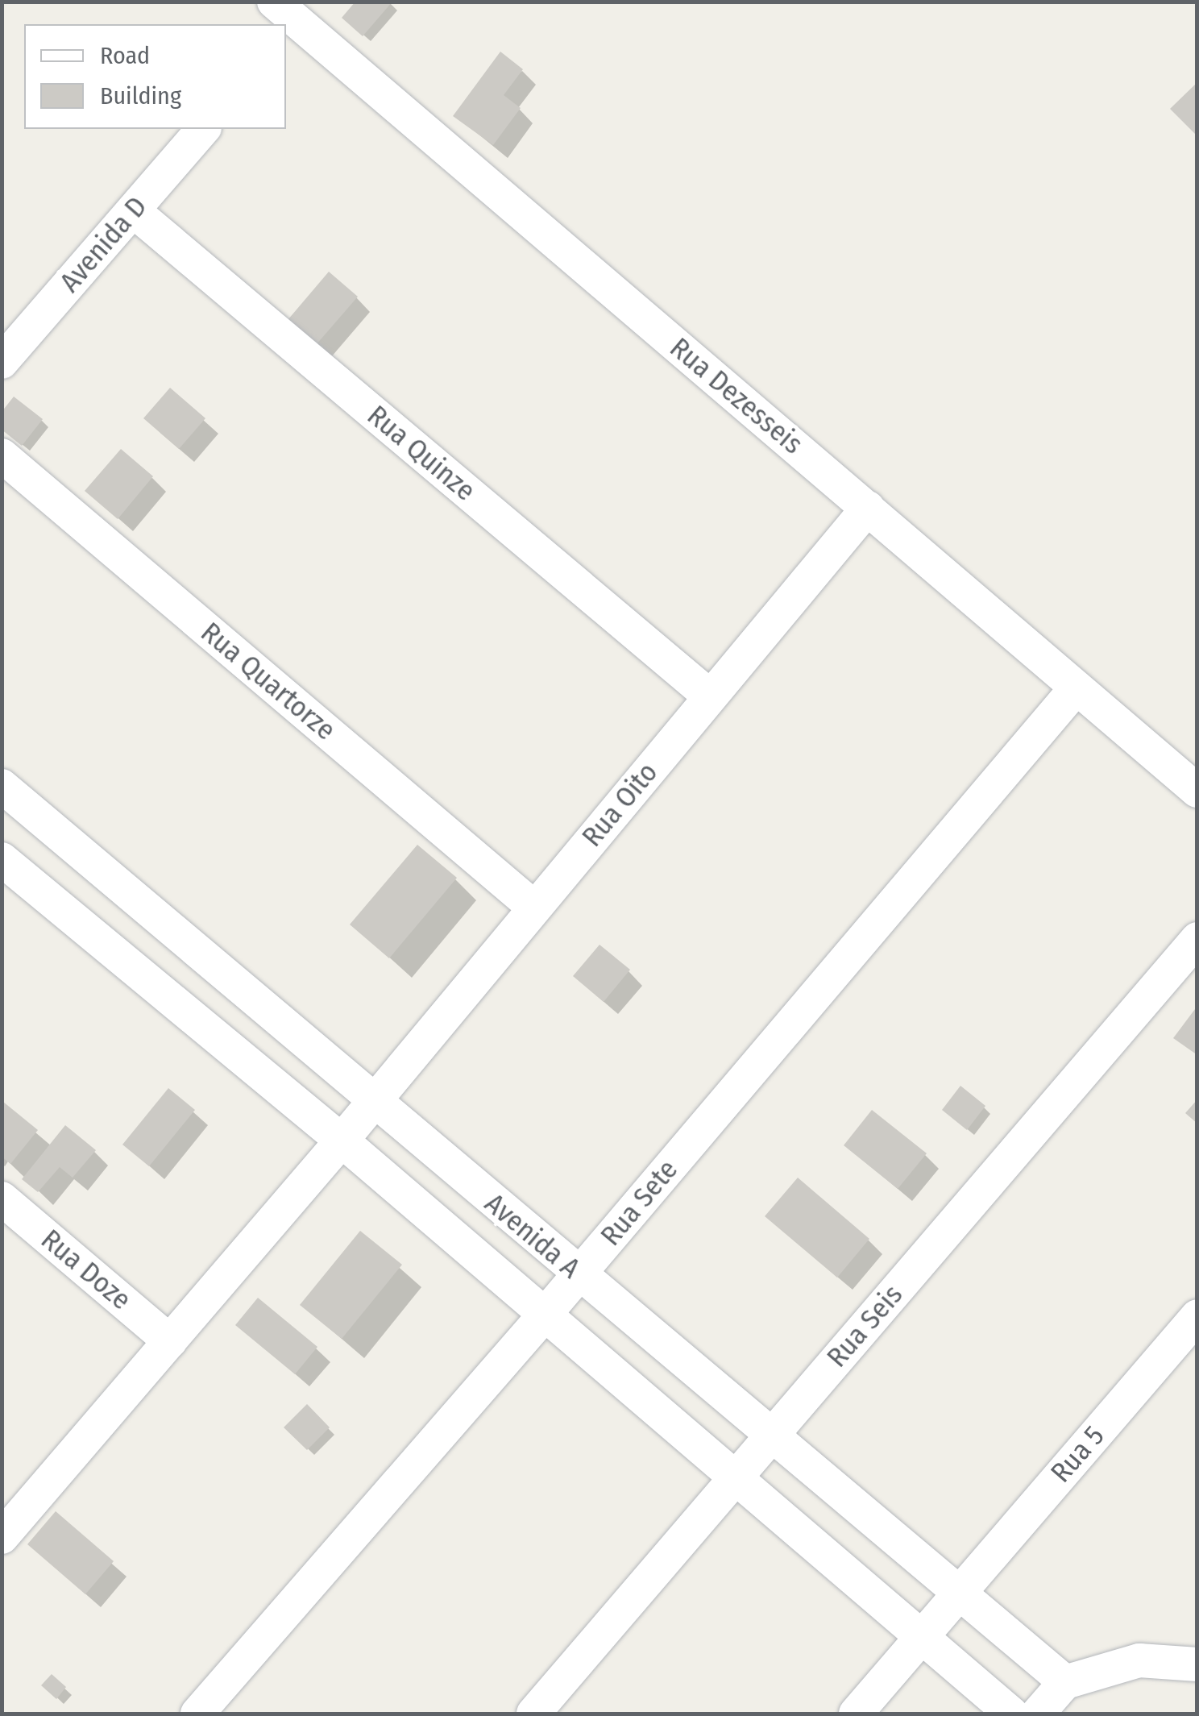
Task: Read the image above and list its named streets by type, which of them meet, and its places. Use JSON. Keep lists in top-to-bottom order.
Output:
{
  "streets": {
    "street": [
      "Avenida D",
      "Rua Dezesseis",
      "Rua Quinze",
      "Rua Quartorze",
      "Rua Oito",
      "Rua Sete",
      "Avenida A",
      "Rua Doze",
      "Rua Seis",
      "Rua 5"
    ]
  },
  "crossings": [
    ["Avenida D", "Rua Quinze"],
    ["Rua Dezesseis", "Rua Oito"],
    ["Rua Dezesseis", "Rua Sete"],
    ["Rua Quinze", "Rua Oito"],
    ["Rua Quartorze", "Rua Oito"],
    ["Rua Oito", "Avenida A"],
    ["Rua Oito", "Rua Doze"],
    ["Rua Sete", "Avenida A"],
    ["Avenida A", "Rua Seis"],
    ["Avenida A", "Rua 5"]
  ],
  "legend": ["Road", "Building"]
}
